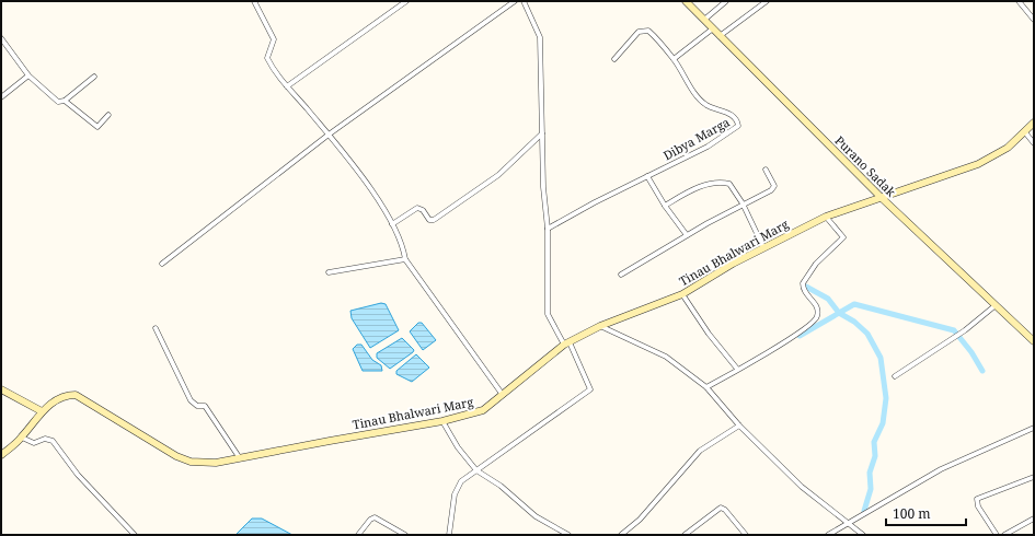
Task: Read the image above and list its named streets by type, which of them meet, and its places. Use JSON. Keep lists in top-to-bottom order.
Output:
{
  "streets": {
    "street": ["Dibya Marga", "Purano Sadak", "Tinau Bhalwari Marg"]
  },
  "crossings": [
    ["Purano Sadak", "Tinau Bhalwari Marg"]
  ],
  "scale_bar": "100 m"
}
